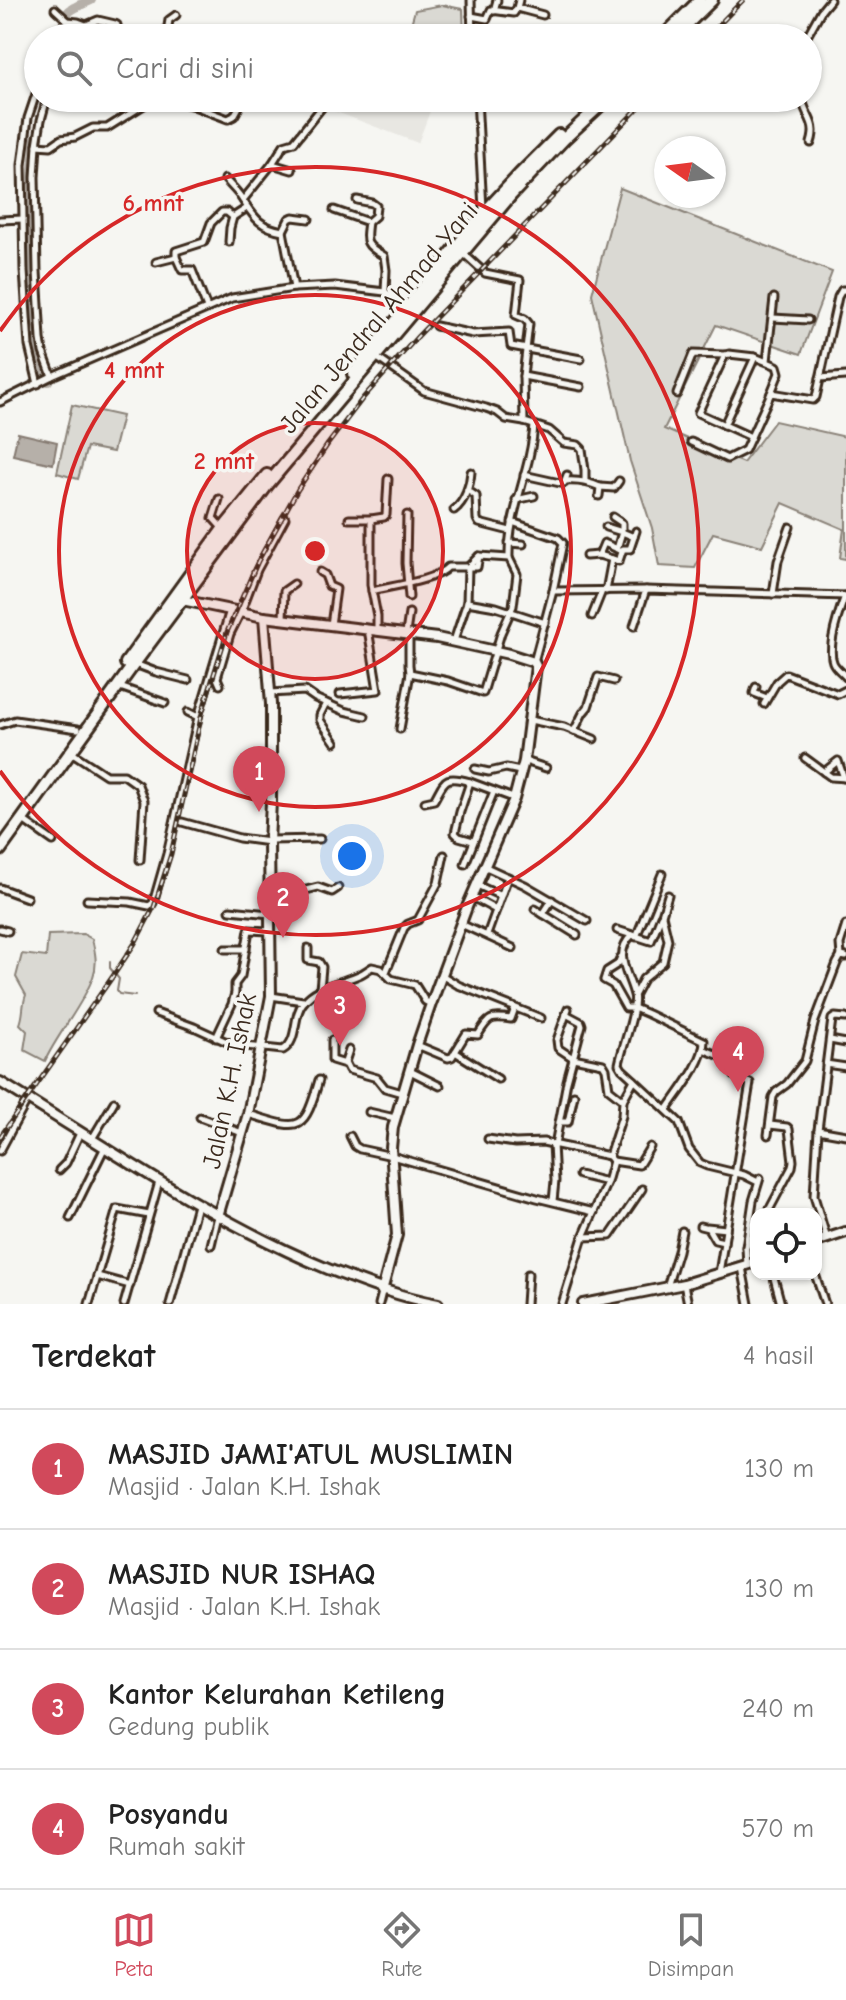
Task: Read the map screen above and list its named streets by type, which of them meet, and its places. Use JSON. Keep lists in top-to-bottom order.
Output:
{
  "streets": {
    "highway": ["Jalan Jendral Ahmad Yani"],
    "street": ["Jalan K.H. Ishak"]
  },
  "north": "left",
  "page": {
    "search": "Cari di sini",
    "pins": [
      "1",
      "2",
      "3",
      "4"
    ],
    "heading": ["Terdekat", "4 hasil"],
    "list": [
      {
        "mark": "1",
        "name": "MASJID JAMI'ATUL MUSLIMIN",
        "note": "Masjid · Jalan K.H. Ishak",
        "value": "130 m"
      },
      {
        "mark": "2",
        "name": "MASJID NUR ISHAQ",
        "note": "Masjid · Jalan K.H. Ishak",
        "value": "130 m"
      },
      {
        "mark": "3",
        "name": "Kantor Kelurahan Ketileng",
        "note": "Gedung publik",
        "value": "240 m"
      },
      {
        "mark": "4",
        "name": "Posyandu",
        "note": "Rumah sakit",
        "value": "570 m"
      }
    ],
    "nav": ["Peta", "Rute", "Disimpan"]
  },
  "rings": ["6 mnt", "4 mnt", "2 mnt"]
}
